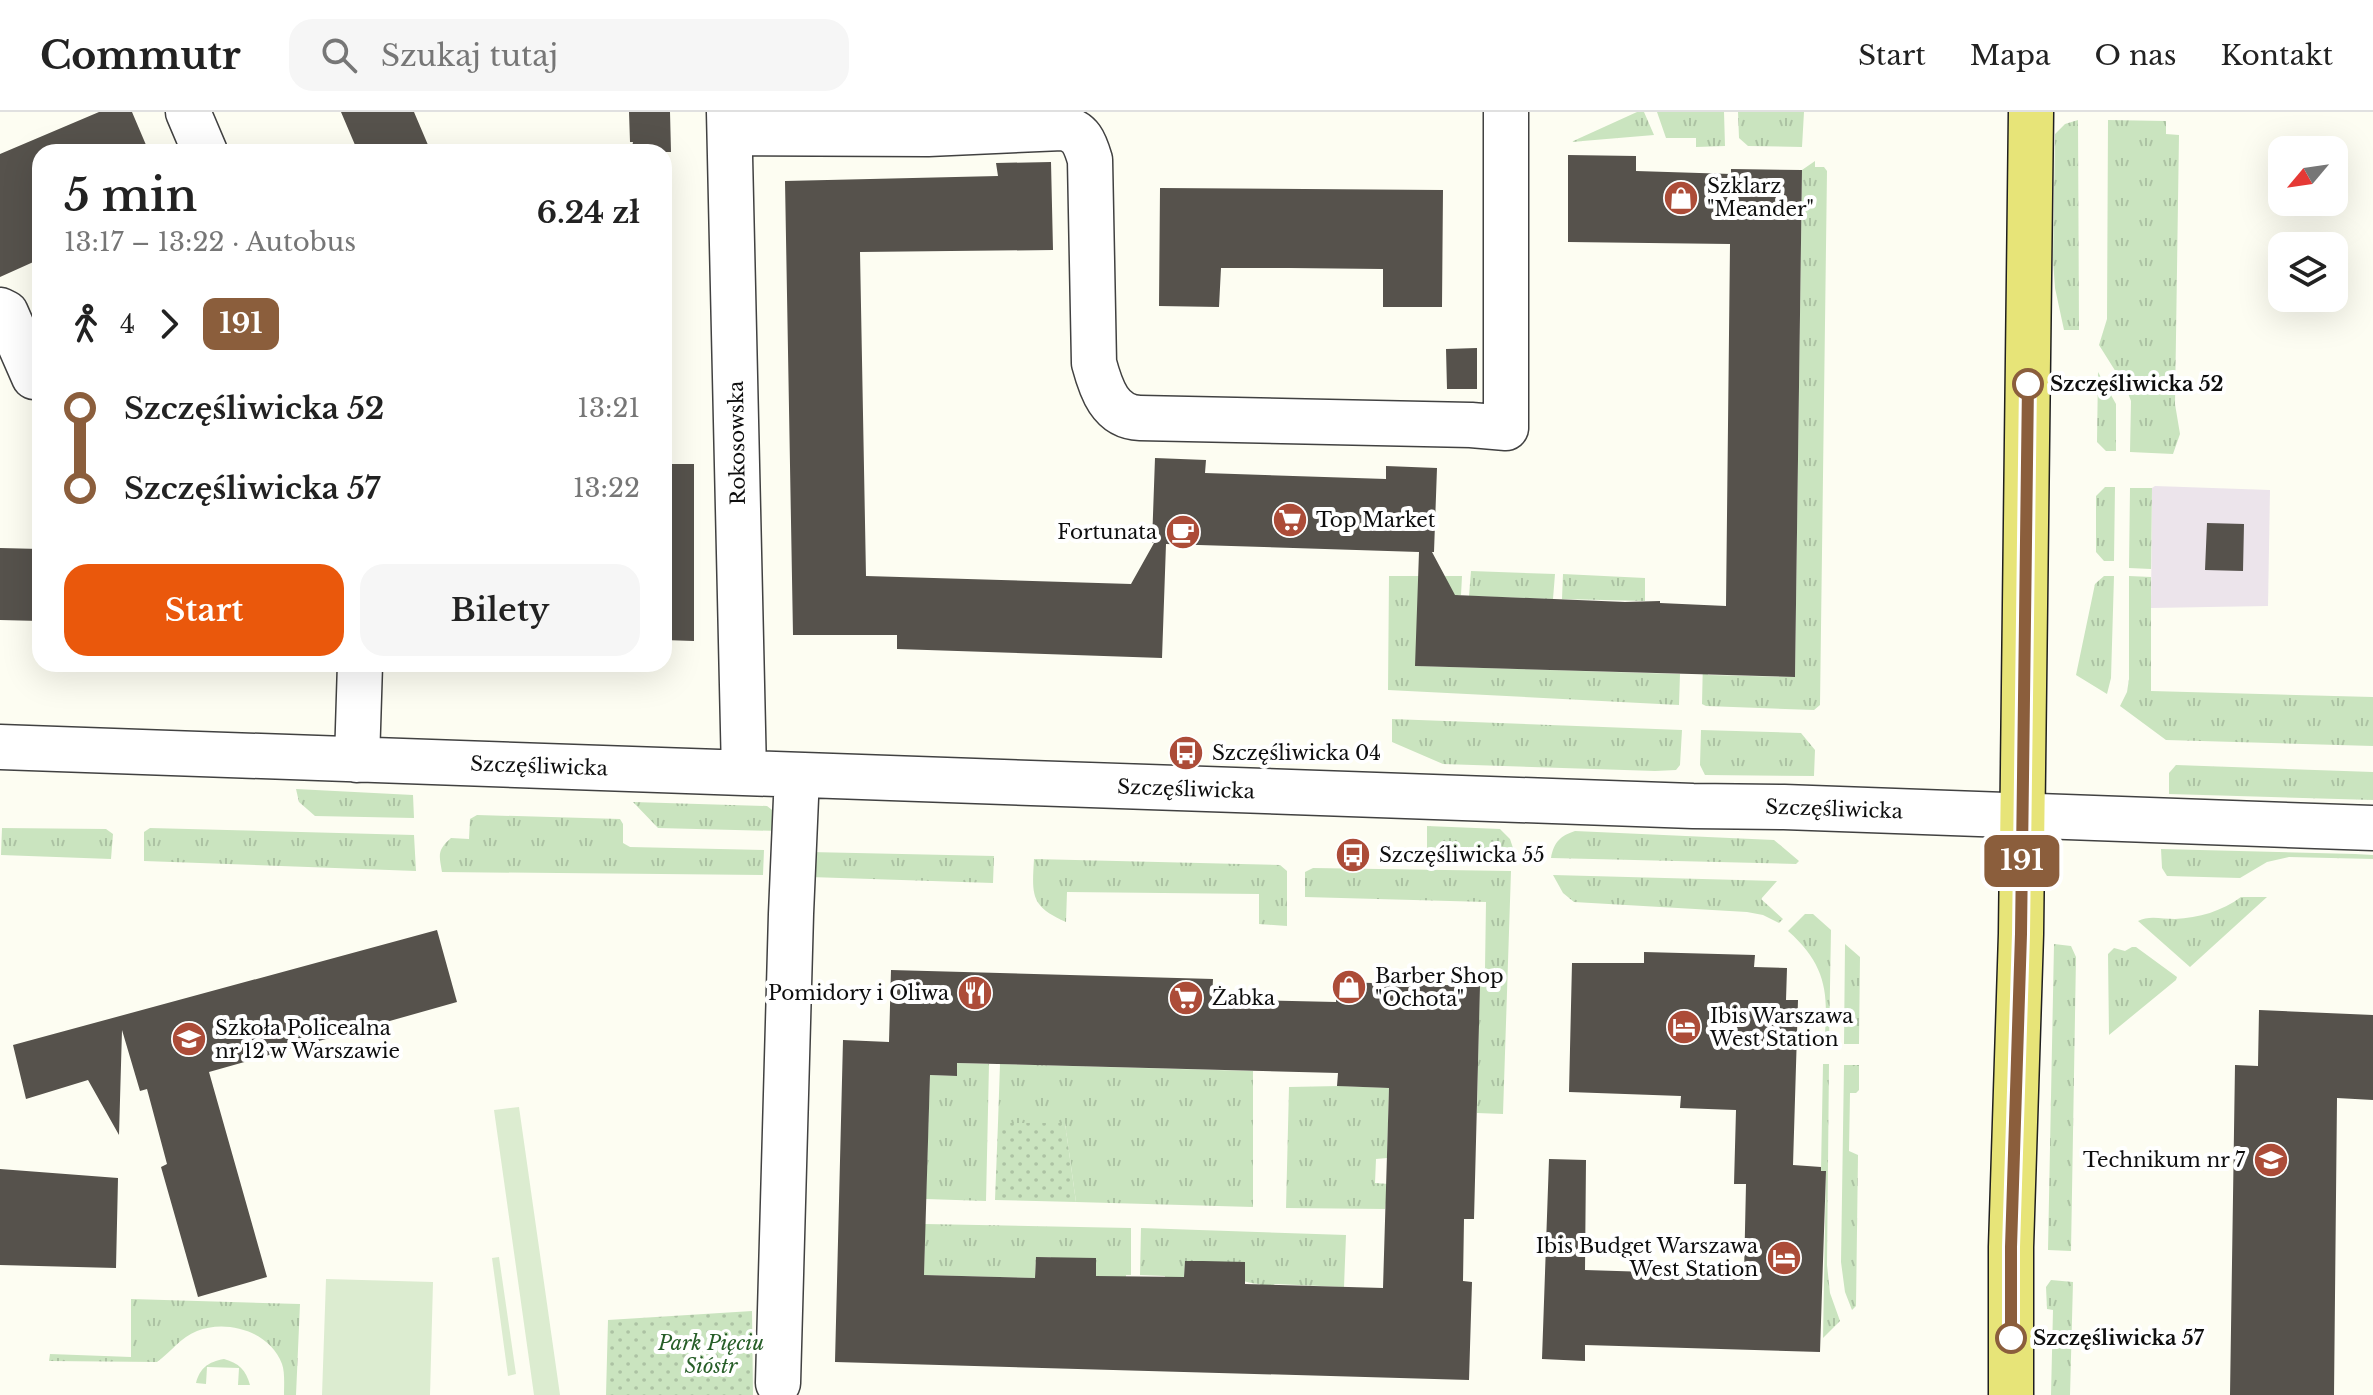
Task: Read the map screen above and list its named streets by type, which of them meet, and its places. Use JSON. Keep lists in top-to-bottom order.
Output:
{
  "streets": {
    "street": ["Rokosowska", "Szczęśliwicka"]
  },
  "crossings": [
    ["Rokosowska", "Szczęśliwicka"]
  ],
  "parks": ["Park Pięciu Sióstr"],
  "places": {
    "shop": ["Szklarz \"Meander\"", "Barber Shop \"Ochota\""],
    "other": ["Szczęśliwicka 52", "Szczęśliwicka 57"],
    "supermarket": ["Top Market", "Żabka"],
    "cafe": ["Fortunata"],
    "bus stop": ["Szczęśliwicka 04", "Szczęśliwicka 55"],
    "restaurant": ["Pomidory i Oliwa"],
    "hotel": ["Ibis Warszawa West Station", "Ibis Budget Warszawa West Station"],
    "school or university": ["Szkoła Policealna nr 12 w Warszawie", "Technikum nr 7"]
  },
  "lines": ["bus line 191"],
  "north": "bottom left",
  "page": {
    "header": "Commutr",
    "search": "Szukaj tutaj",
    "nav": [
      "Start",
      "Mapa",
      "O nas",
      "Kontakt"
    ],
    "on_map": "191",
    "heading": ["5 min", "13:17 – 13:22 · Autobus", "6.24 zł"],
    "legs": ["4", "191"],
    "list": [
      {
        "name": "Szczęśliwicka 52",
        "value": "13:21"
      },
      {
        "name": "Szczęśliwicka 57",
        "value": "13:22"
      }
    ],
    "buttons": ["Start", "Bilety"]
  }
}
